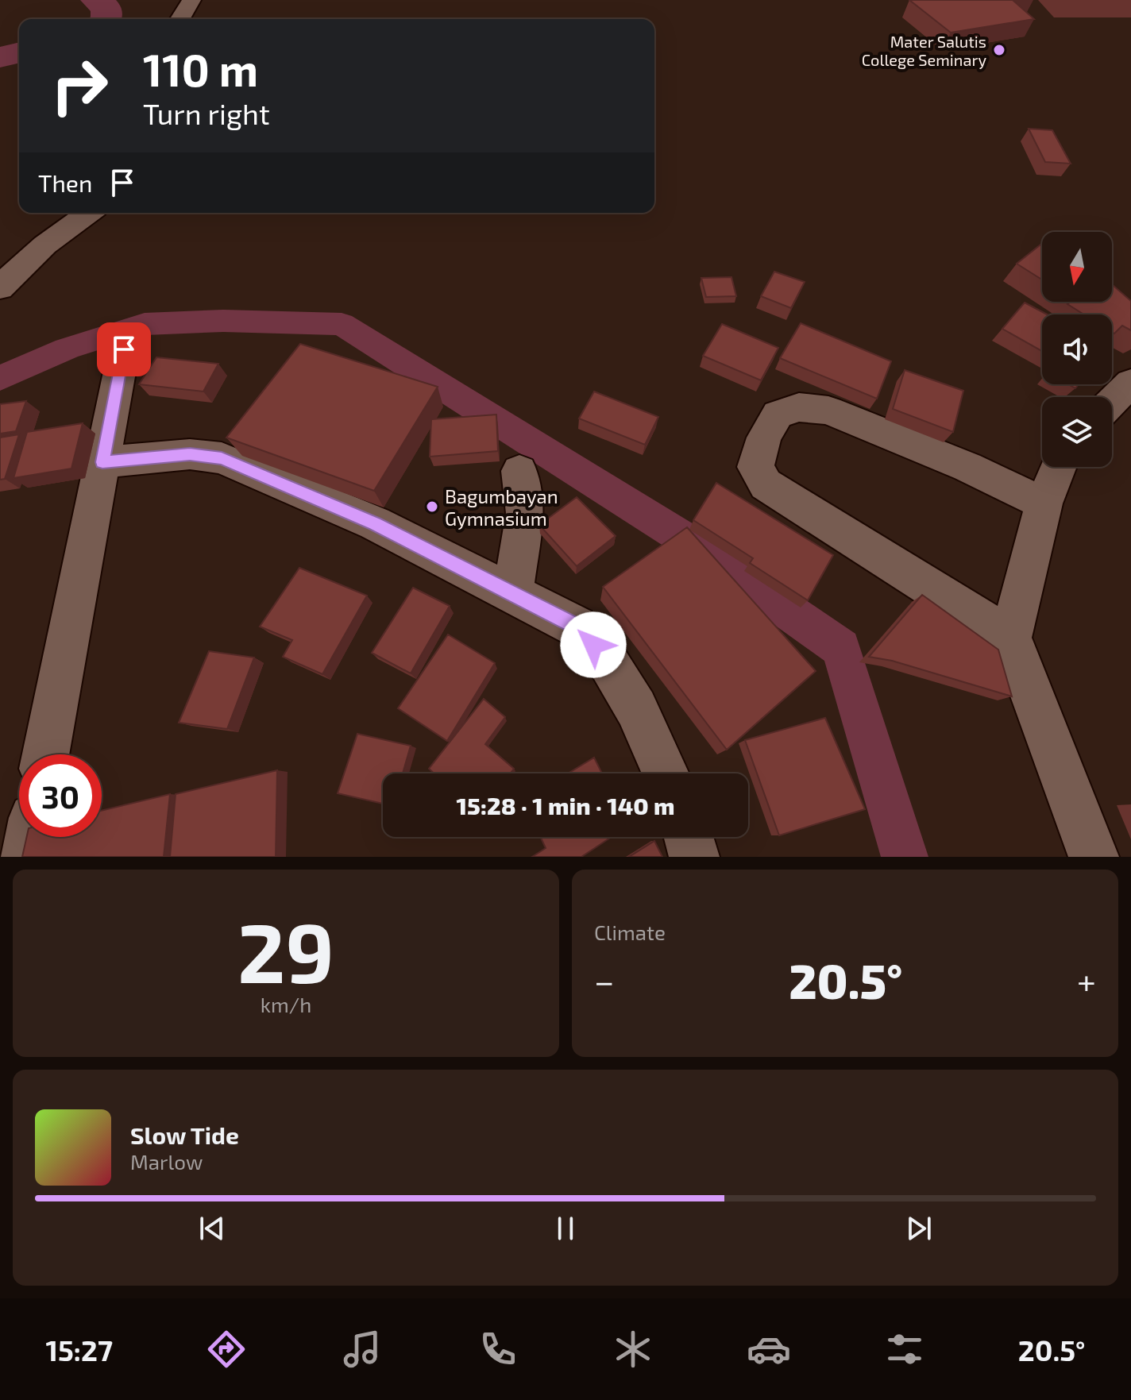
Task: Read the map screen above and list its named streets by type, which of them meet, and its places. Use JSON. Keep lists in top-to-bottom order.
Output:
{
  "places": ["Mater Salutis College Seminary", "Bagumbayan Gymnasium"],
  "north": "bottom",
  "page": {
    "turn": ["110 m", "Turn right"],
    "then": "Then",
    "limit": "30",
    "trip": "15:28 · 1 min · 140 m",
    "tile": [
      ["29", "km/h"],
      "Climate"
    ],
    "heat": ["−", "20.5°", "+"],
    "song": ["Slow Tide", "Marlow"],
    "tabs": ["15:27", "20.5°"]
  }
}
